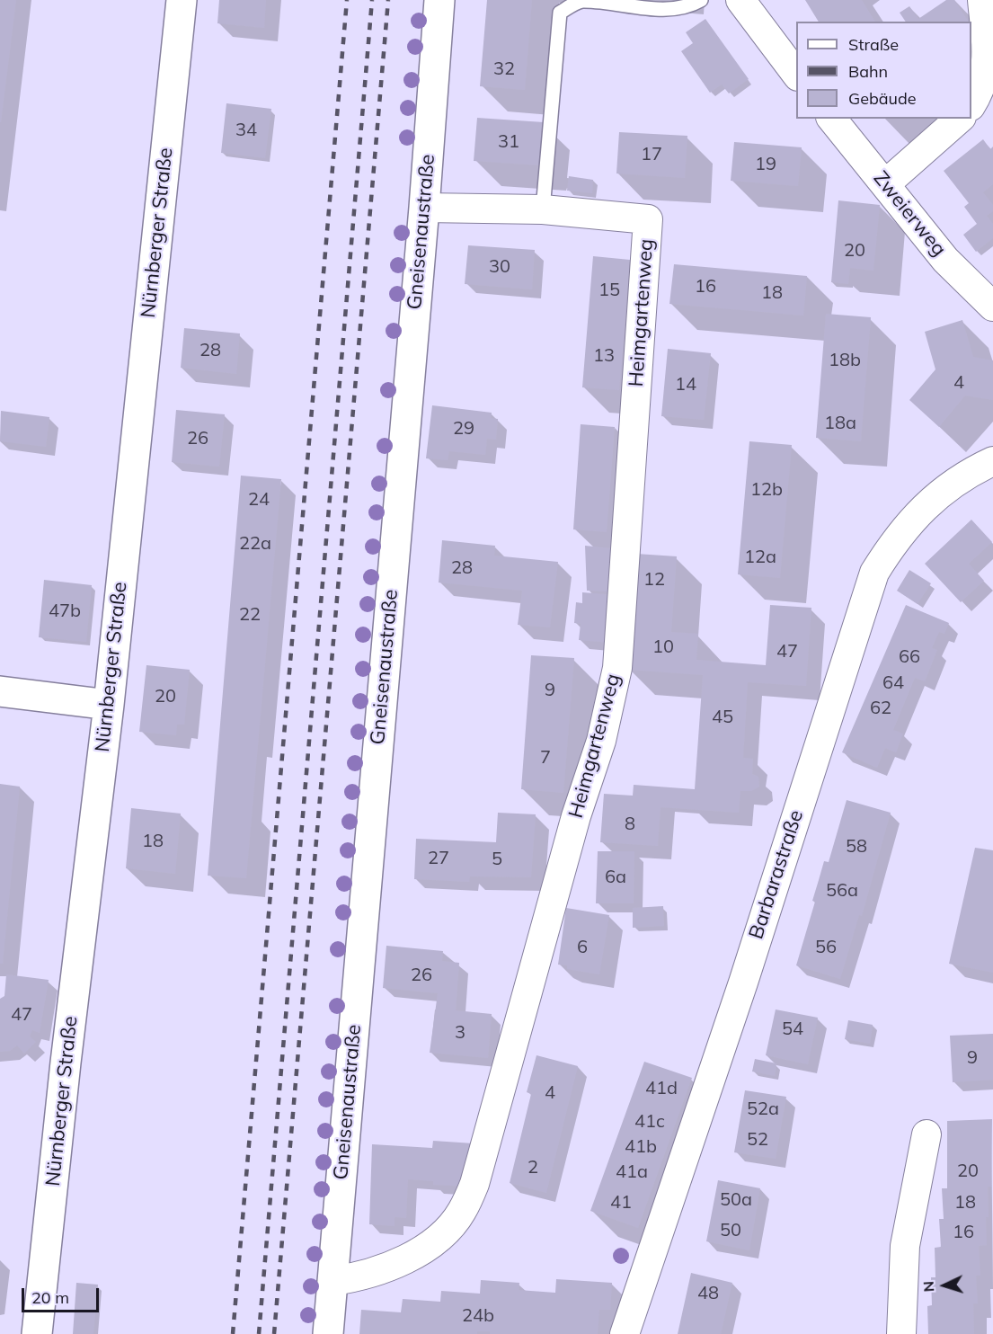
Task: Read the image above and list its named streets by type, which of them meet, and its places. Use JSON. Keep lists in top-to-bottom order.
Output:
{
  "streets": {
    "street": [
      "Zweierweg",
      "Gneisenaustraße",
      "Nürnberger Straße",
      "Heimgartenweg",
      "Barbarastraße"
    ]
  },
  "crossings": [
    ["Gneisenaustraße", "Heimgartenweg"]
  ],
  "house_numbers": [
    "32",
    "34",
    "31",
    "17",
    "19",
    "20",
    "30",
    "16",
    "15",
    "18",
    "28",
    "13",
    "18b",
    "4",
    "14",
    "18a",
    "29",
    "26",
    "12b",
    "24",
    "22a",
    "12a",
    "28",
    "12",
    "47b",
    "22",
    "10",
    "47",
    "66",
    "64",
    "9",
    "20",
    "62",
    "45",
    "7",
    "8",
    "18",
    "58",
    "27",
    "5",
    "6a",
    "56a",
    "6",
    "56",
    "26",
    "47",
    "54",
    "3",
    "9",
    "41d",
    "4",
    "52a",
    "41c",
    "52",
    "41b",
    "2",
    "20",
    "41a",
    "50a",
    "41",
    "18",
    "50",
    "16",
    "48",
    "24b"
  ],
  "legend": ["Straße", "Bahn", "Gebäude"],
  "scale_bar": "20 m",
  "north": "left"
}
